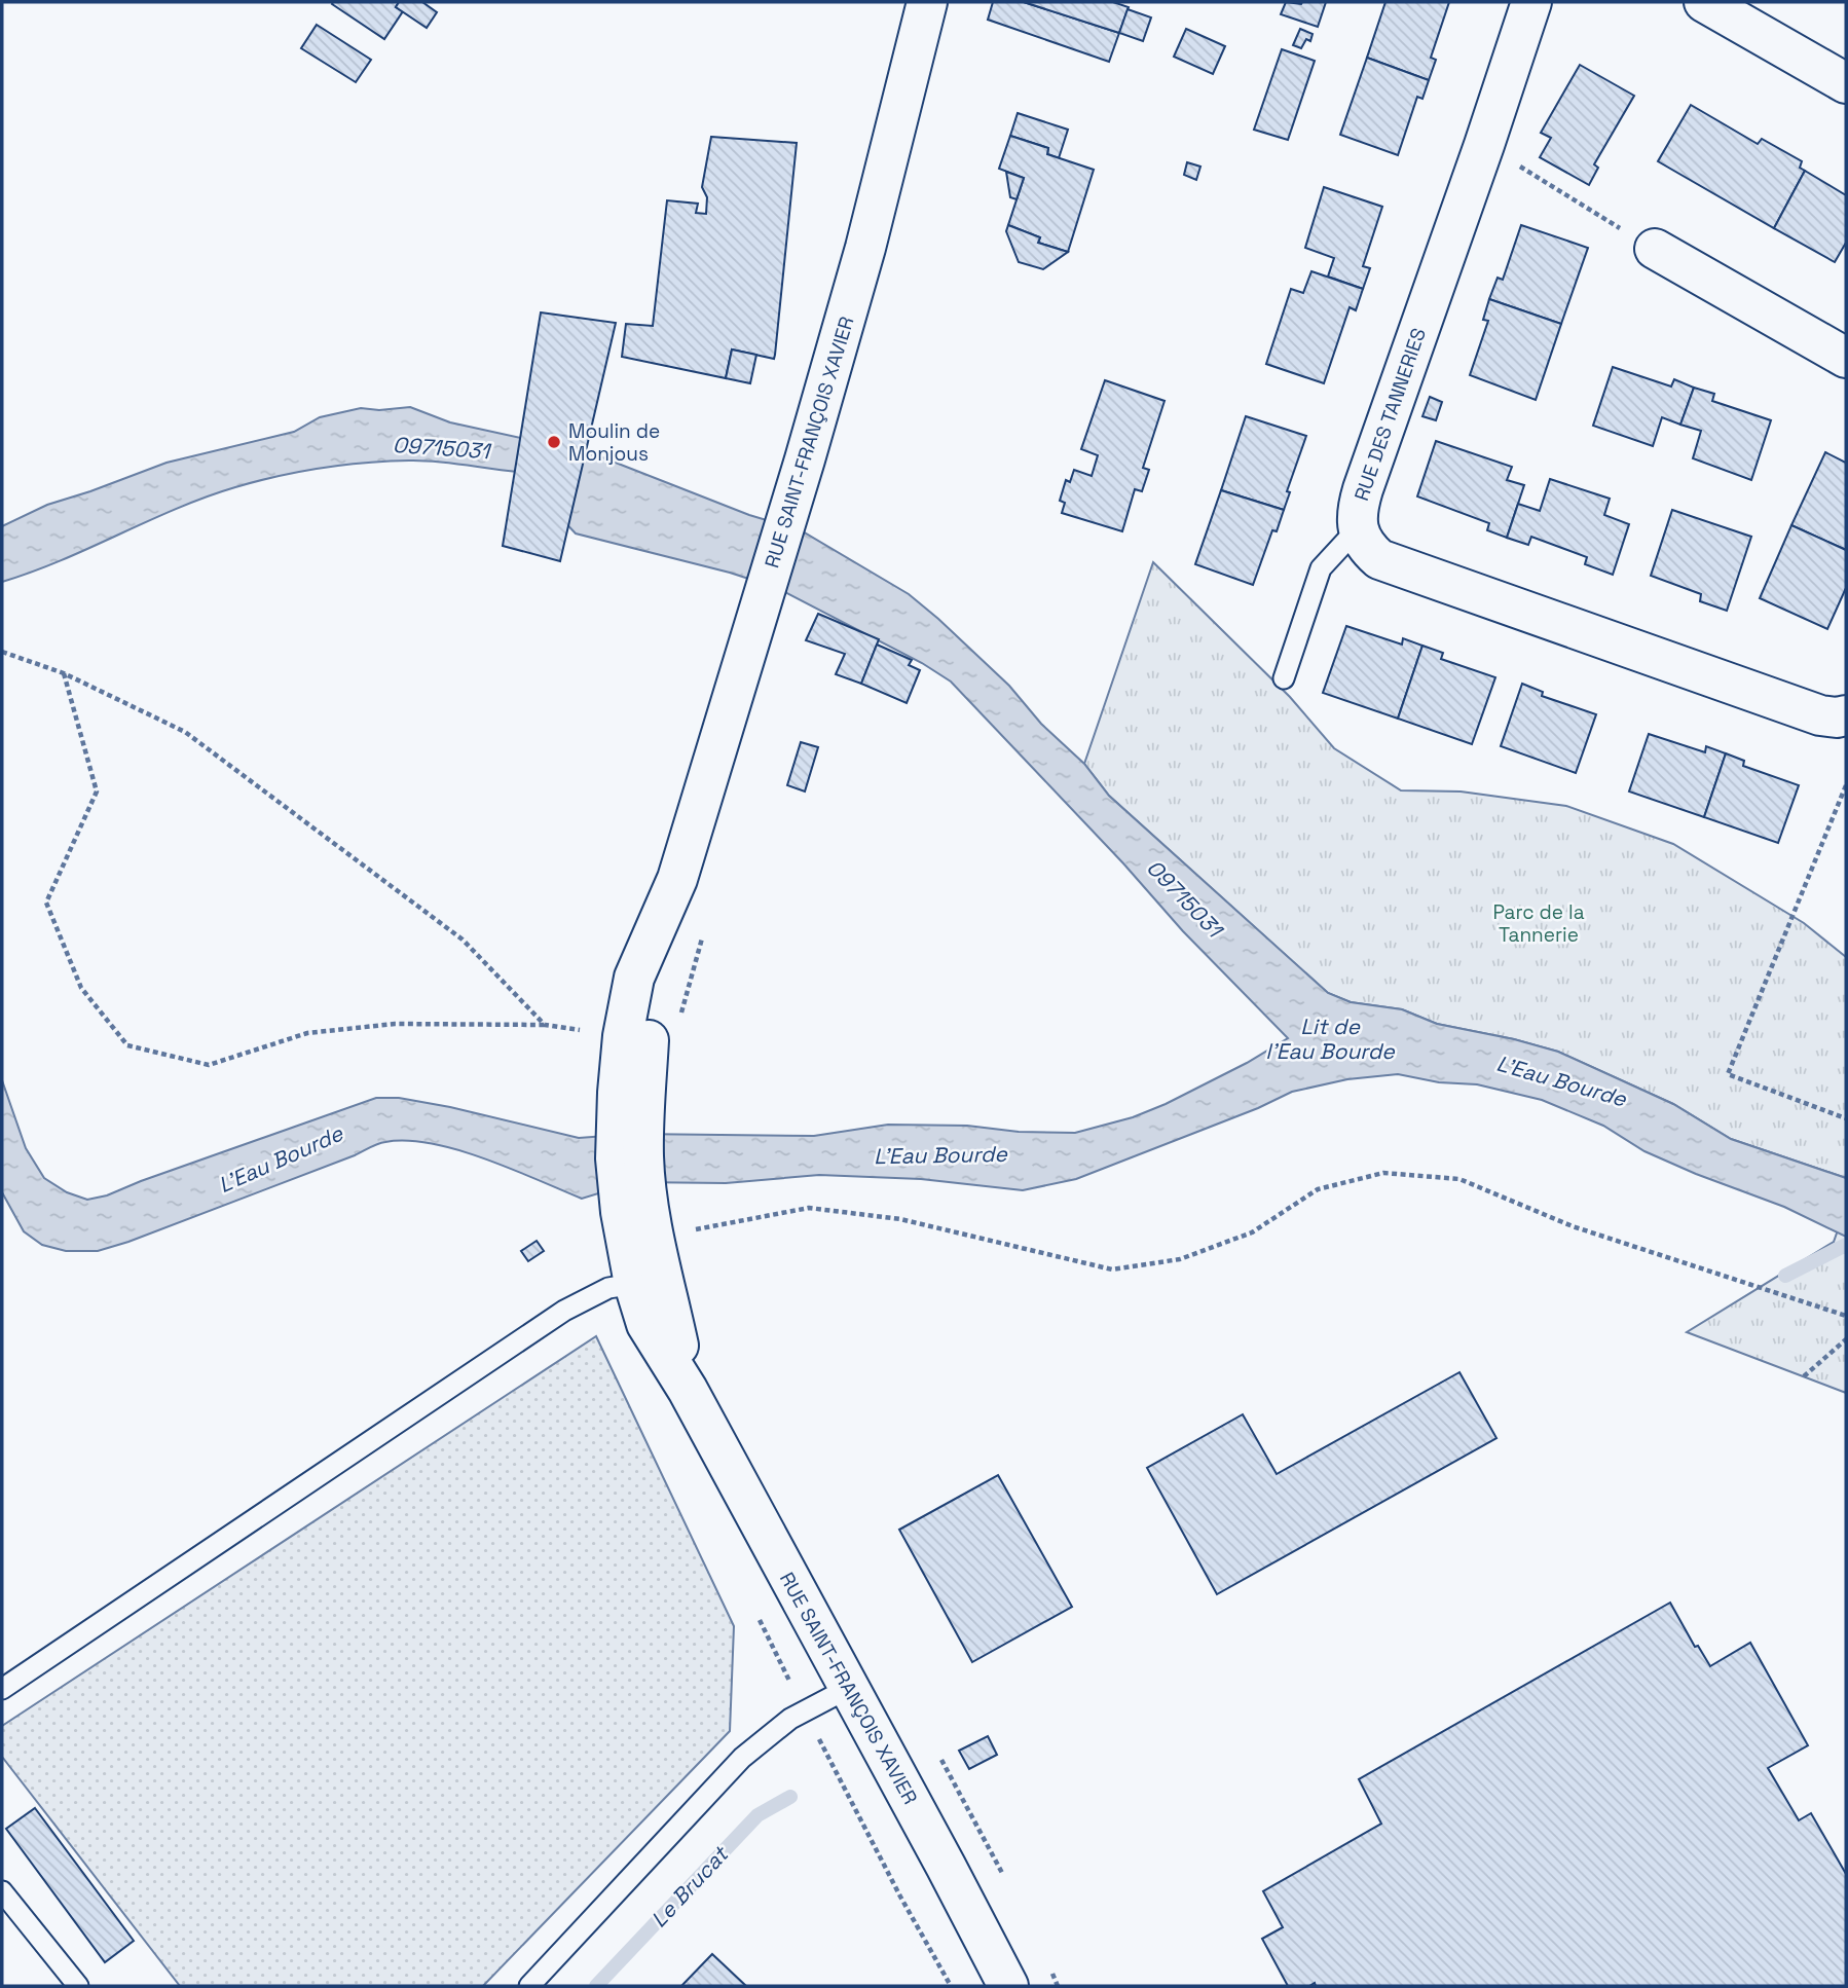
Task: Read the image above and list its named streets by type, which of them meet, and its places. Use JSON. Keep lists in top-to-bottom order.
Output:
{
  "streets": {
    "street": ["RUE DES TANNERIES", "RUE SAINT-FRANÇOIS XAVIER"]
  },
  "water": [
    "O9715031",
    "Lit de l'Eau Bourde",
    "L'Eau Bourde",
    "Le Brucat"
  ],
  "parks": ["Parc de la Tannerie"],
  "places": ["Moulin de Monjous"]
}
